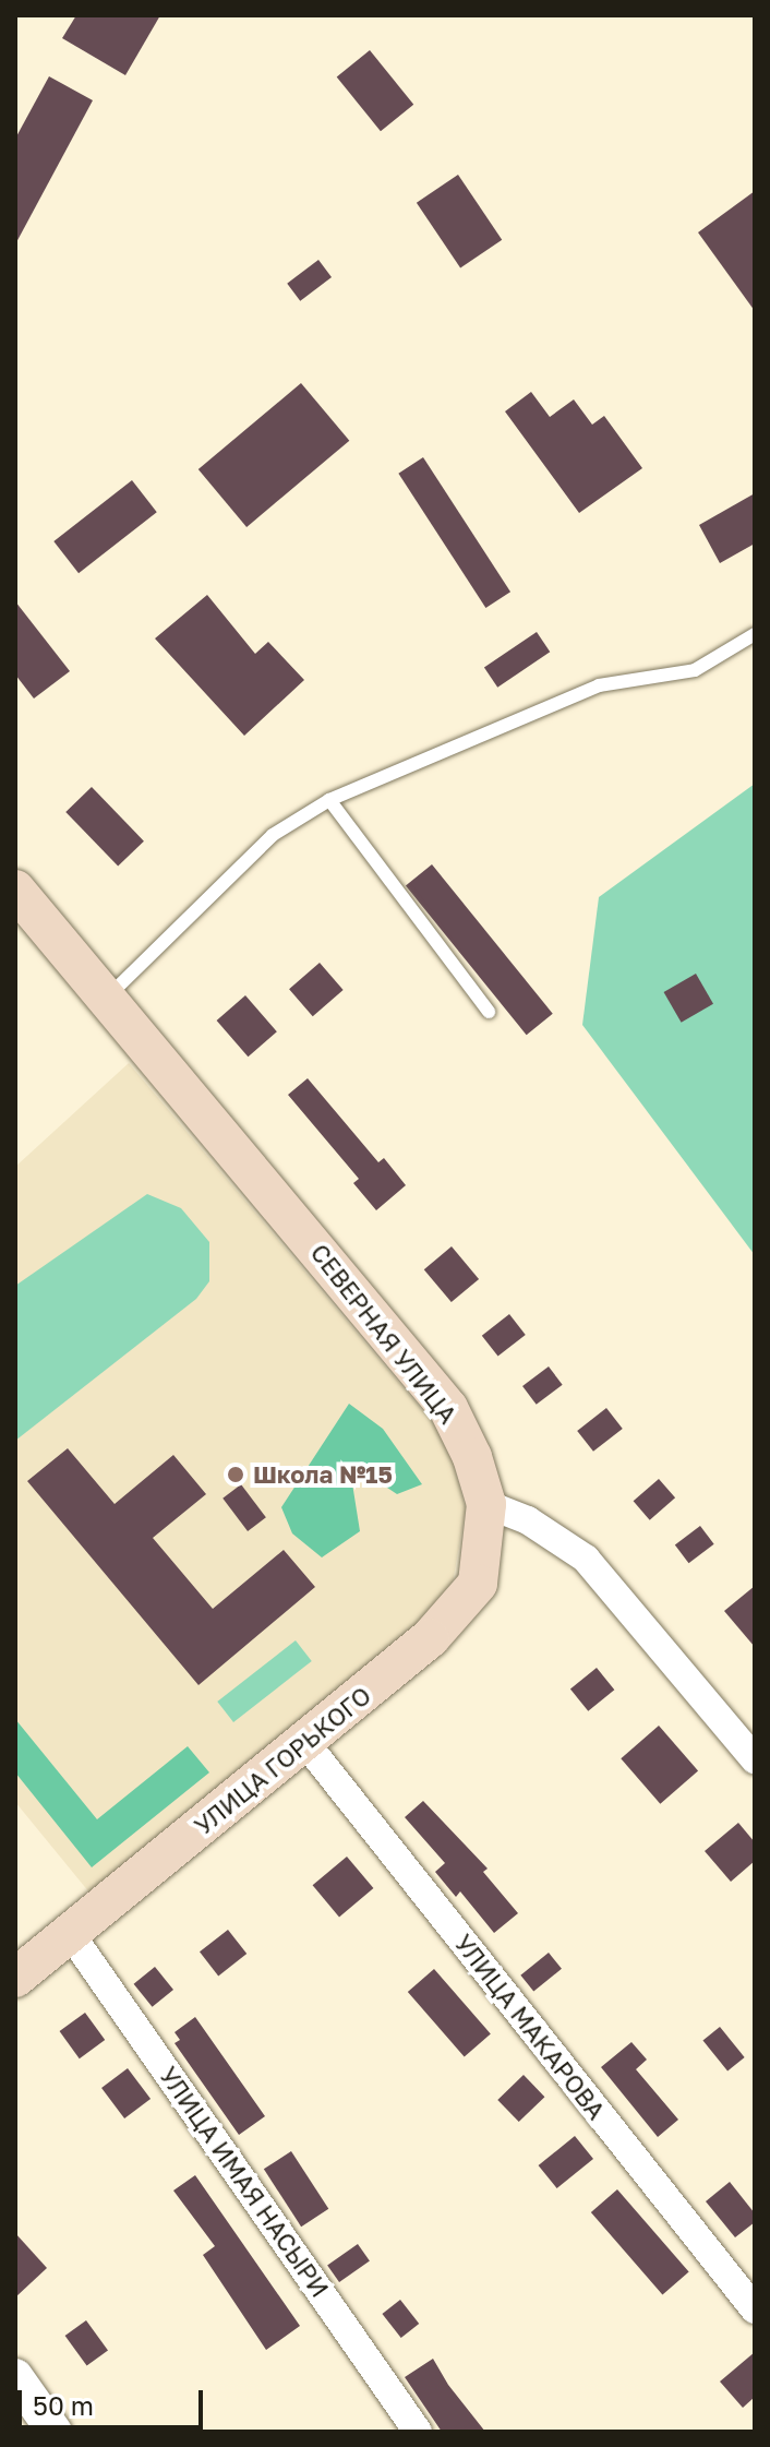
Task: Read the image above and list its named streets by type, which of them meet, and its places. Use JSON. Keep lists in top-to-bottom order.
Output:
{
  "streets": {
    "main road": ["СЕВЕРНАЯ УЛИЦА", "УЛИЦА ГОРЬКОГО"],
    "street": ["УЛИЦА МАКАРОВА", "УЛИЦА ИМАЯ НАСЫРИ"]
  },
  "crossings": [
    ["СЕВЕРНАЯ УЛИЦА", "УЛИЦА ГОРЬКОГО"],
    ["УЛИЦА ГОРЬКОГО", "УЛИЦА МАКАРОВА"],
    ["УЛИЦА ГОРЬКОГО", "УЛИЦА ИМАЯ НАСЫРИ"]
  ],
  "places": ["Школа №15"],
  "scale_bar": "50 m"
}
